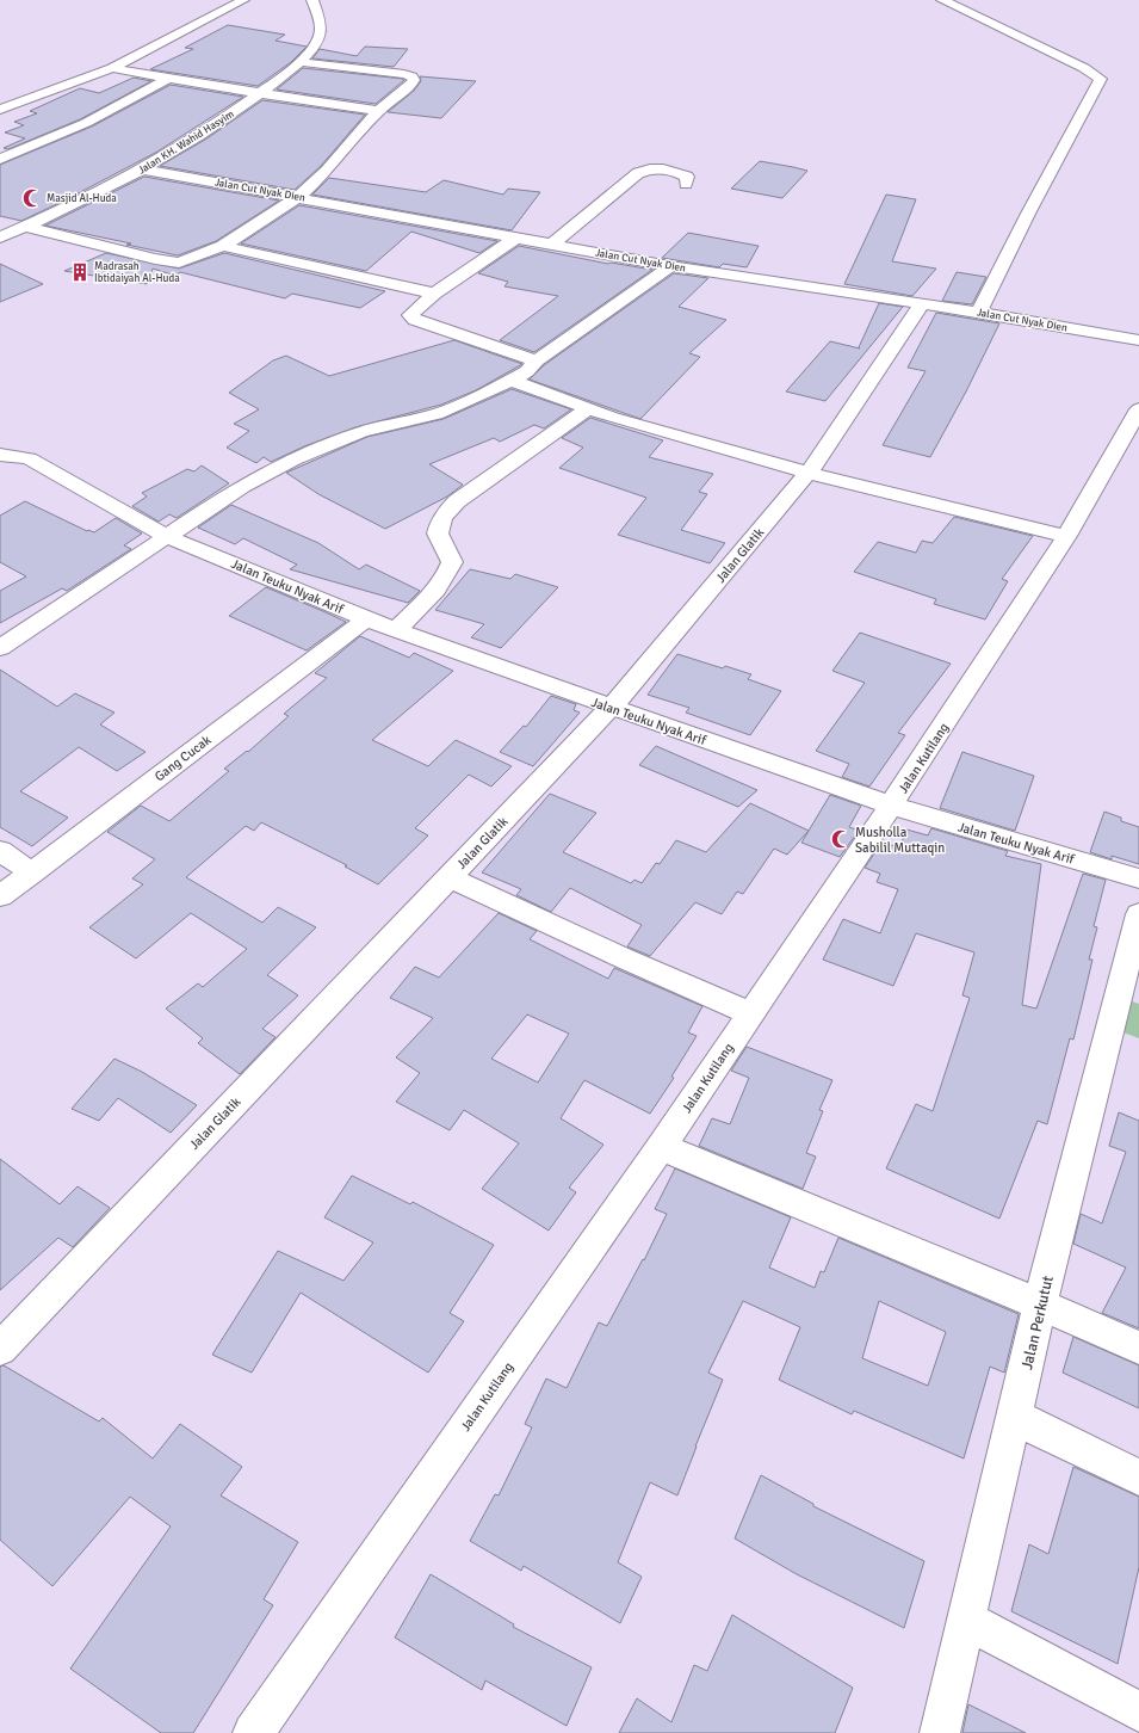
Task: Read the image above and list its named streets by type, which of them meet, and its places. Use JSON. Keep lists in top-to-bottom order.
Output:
{
  "streets": {
    "street": [
      "Jalan KH. Wahid Hasyim",
      "Jalan Cut Nyak Dien",
      "Jalan Glatik",
      "Jalan Teuku Nyak Arif",
      "Gang Cucak",
      "Jalan Kutilang",
      "Jalan Perkutut"
    ]
  },
  "crossings": [
    ["Jalan KH. Wahid Hasyim", "Jalan Cut Nyak Dien"],
    ["Jalan Cut Nyak Dien", "Jalan Glatik"],
    ["Jalan Glatik", "Jalan Teuku Nyak Arif"],
    ["Jalan Teuku Nyak Arif", "Gang Cucak"],
    ["Jalan Teuku Nyak Arif", "Jalan Kutilang"]
  ],
  "places": {
    "mosque": ["Masjid Al-Huda", "Musholla Sabilil Muttaqin"],
    "building": ["Madrasah Ibtidaiyah Al-Huda"]
  }
}
